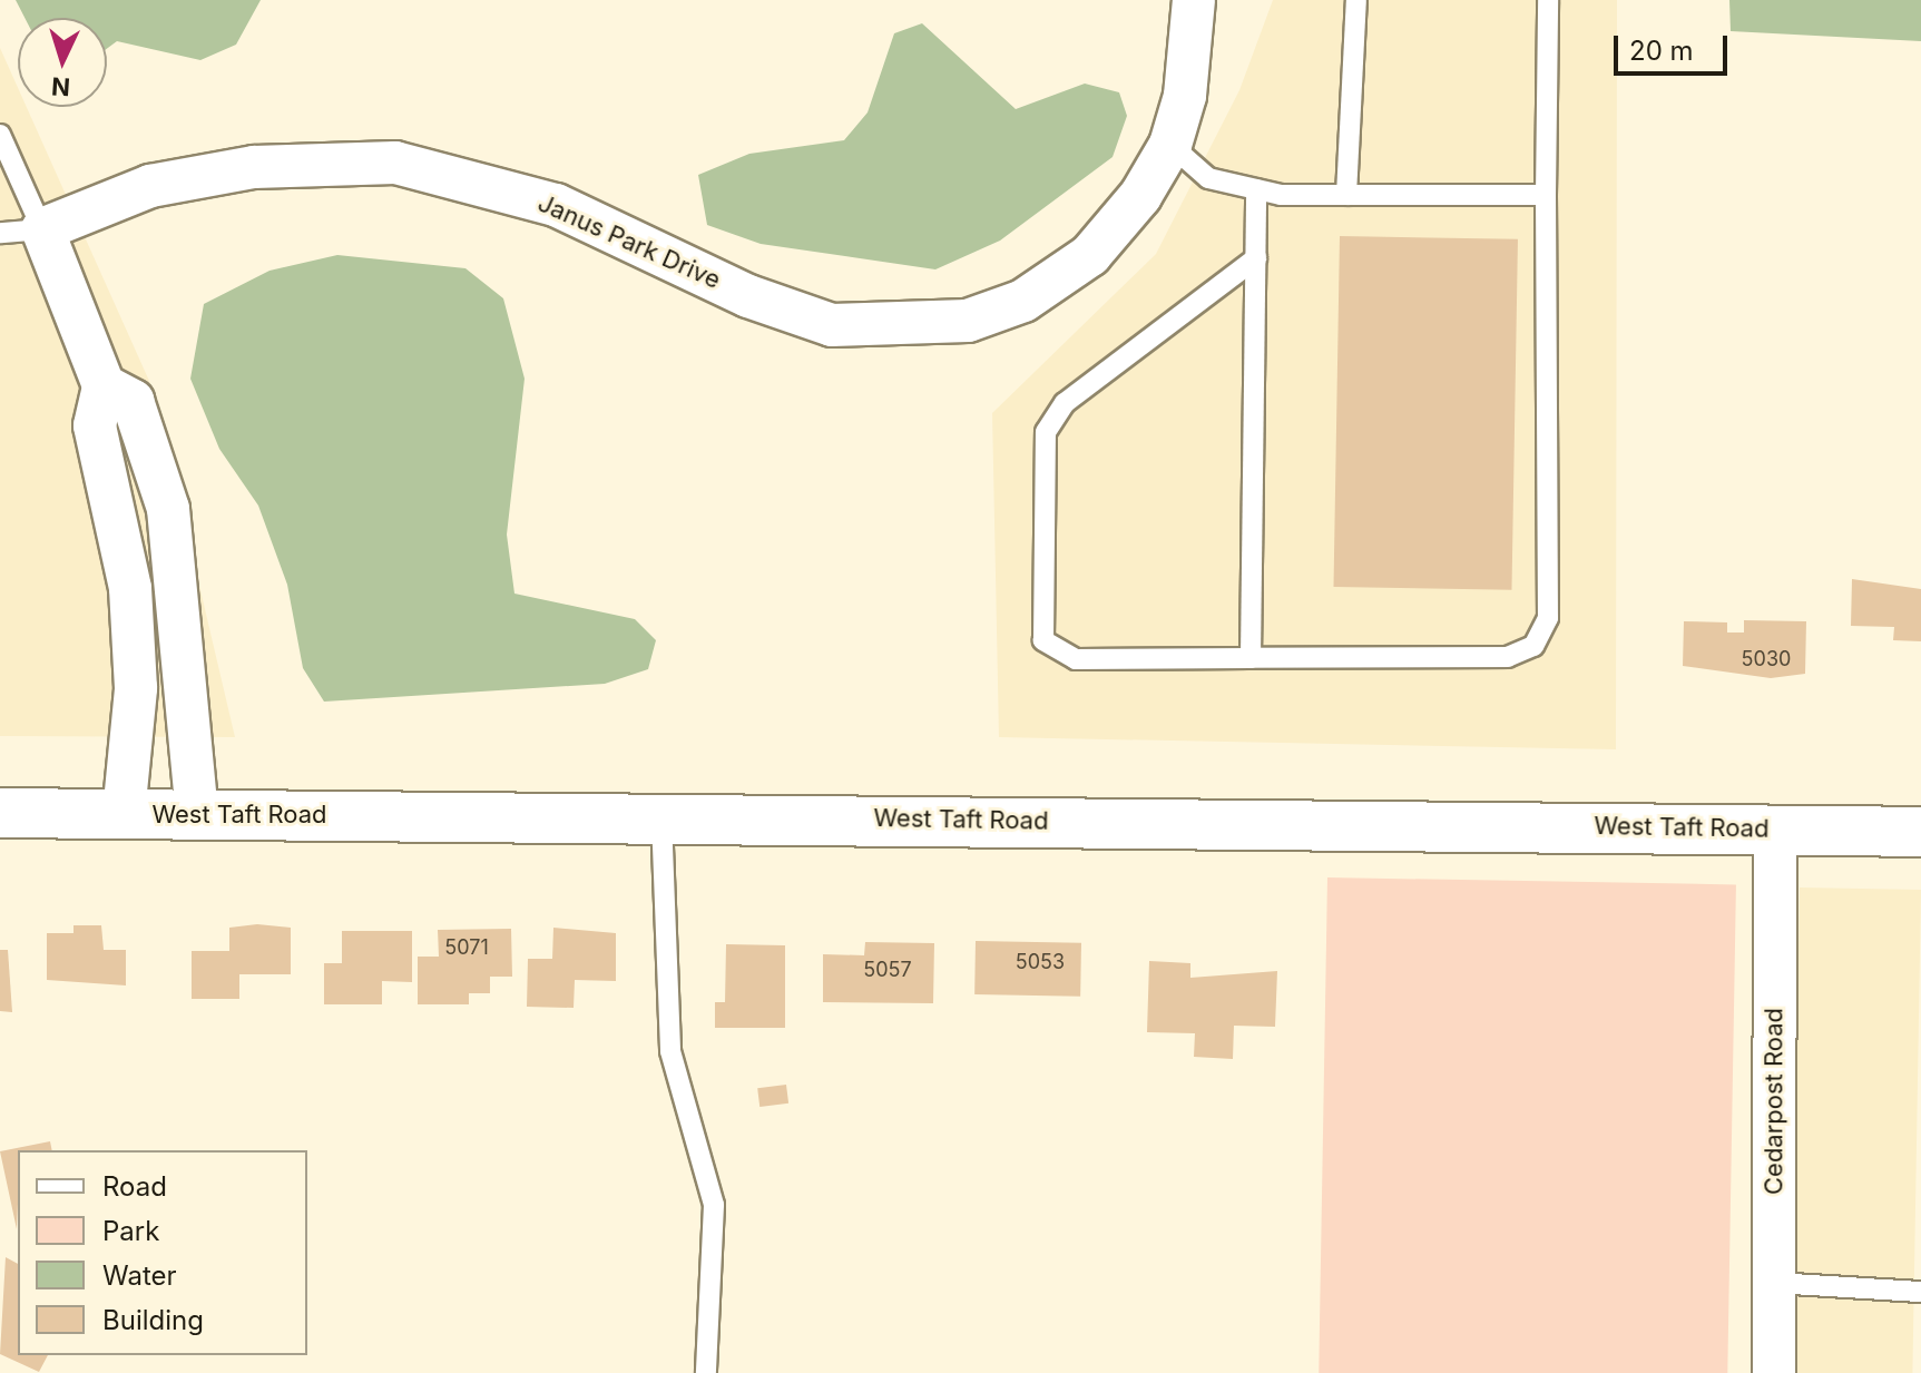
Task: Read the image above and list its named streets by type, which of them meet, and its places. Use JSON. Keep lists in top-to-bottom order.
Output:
{
  "streets": {
    "main road": ["West Taft Road"],
    "street": ["Janus Park Drive", "Cedarpost Road"]
  },
  "crossings": [
    ["West Taft Road", "Cedarpost Road"]
  ],
  "house_numbers": [
    "5030",
    "5071",
    "5053",
    "5057"
  ],
  "legend": [
    "Road",
    "Park",
    "Water",
    "Building"
  ],
  "scale_bar": "20 m",
  "north": "bottom"
}
